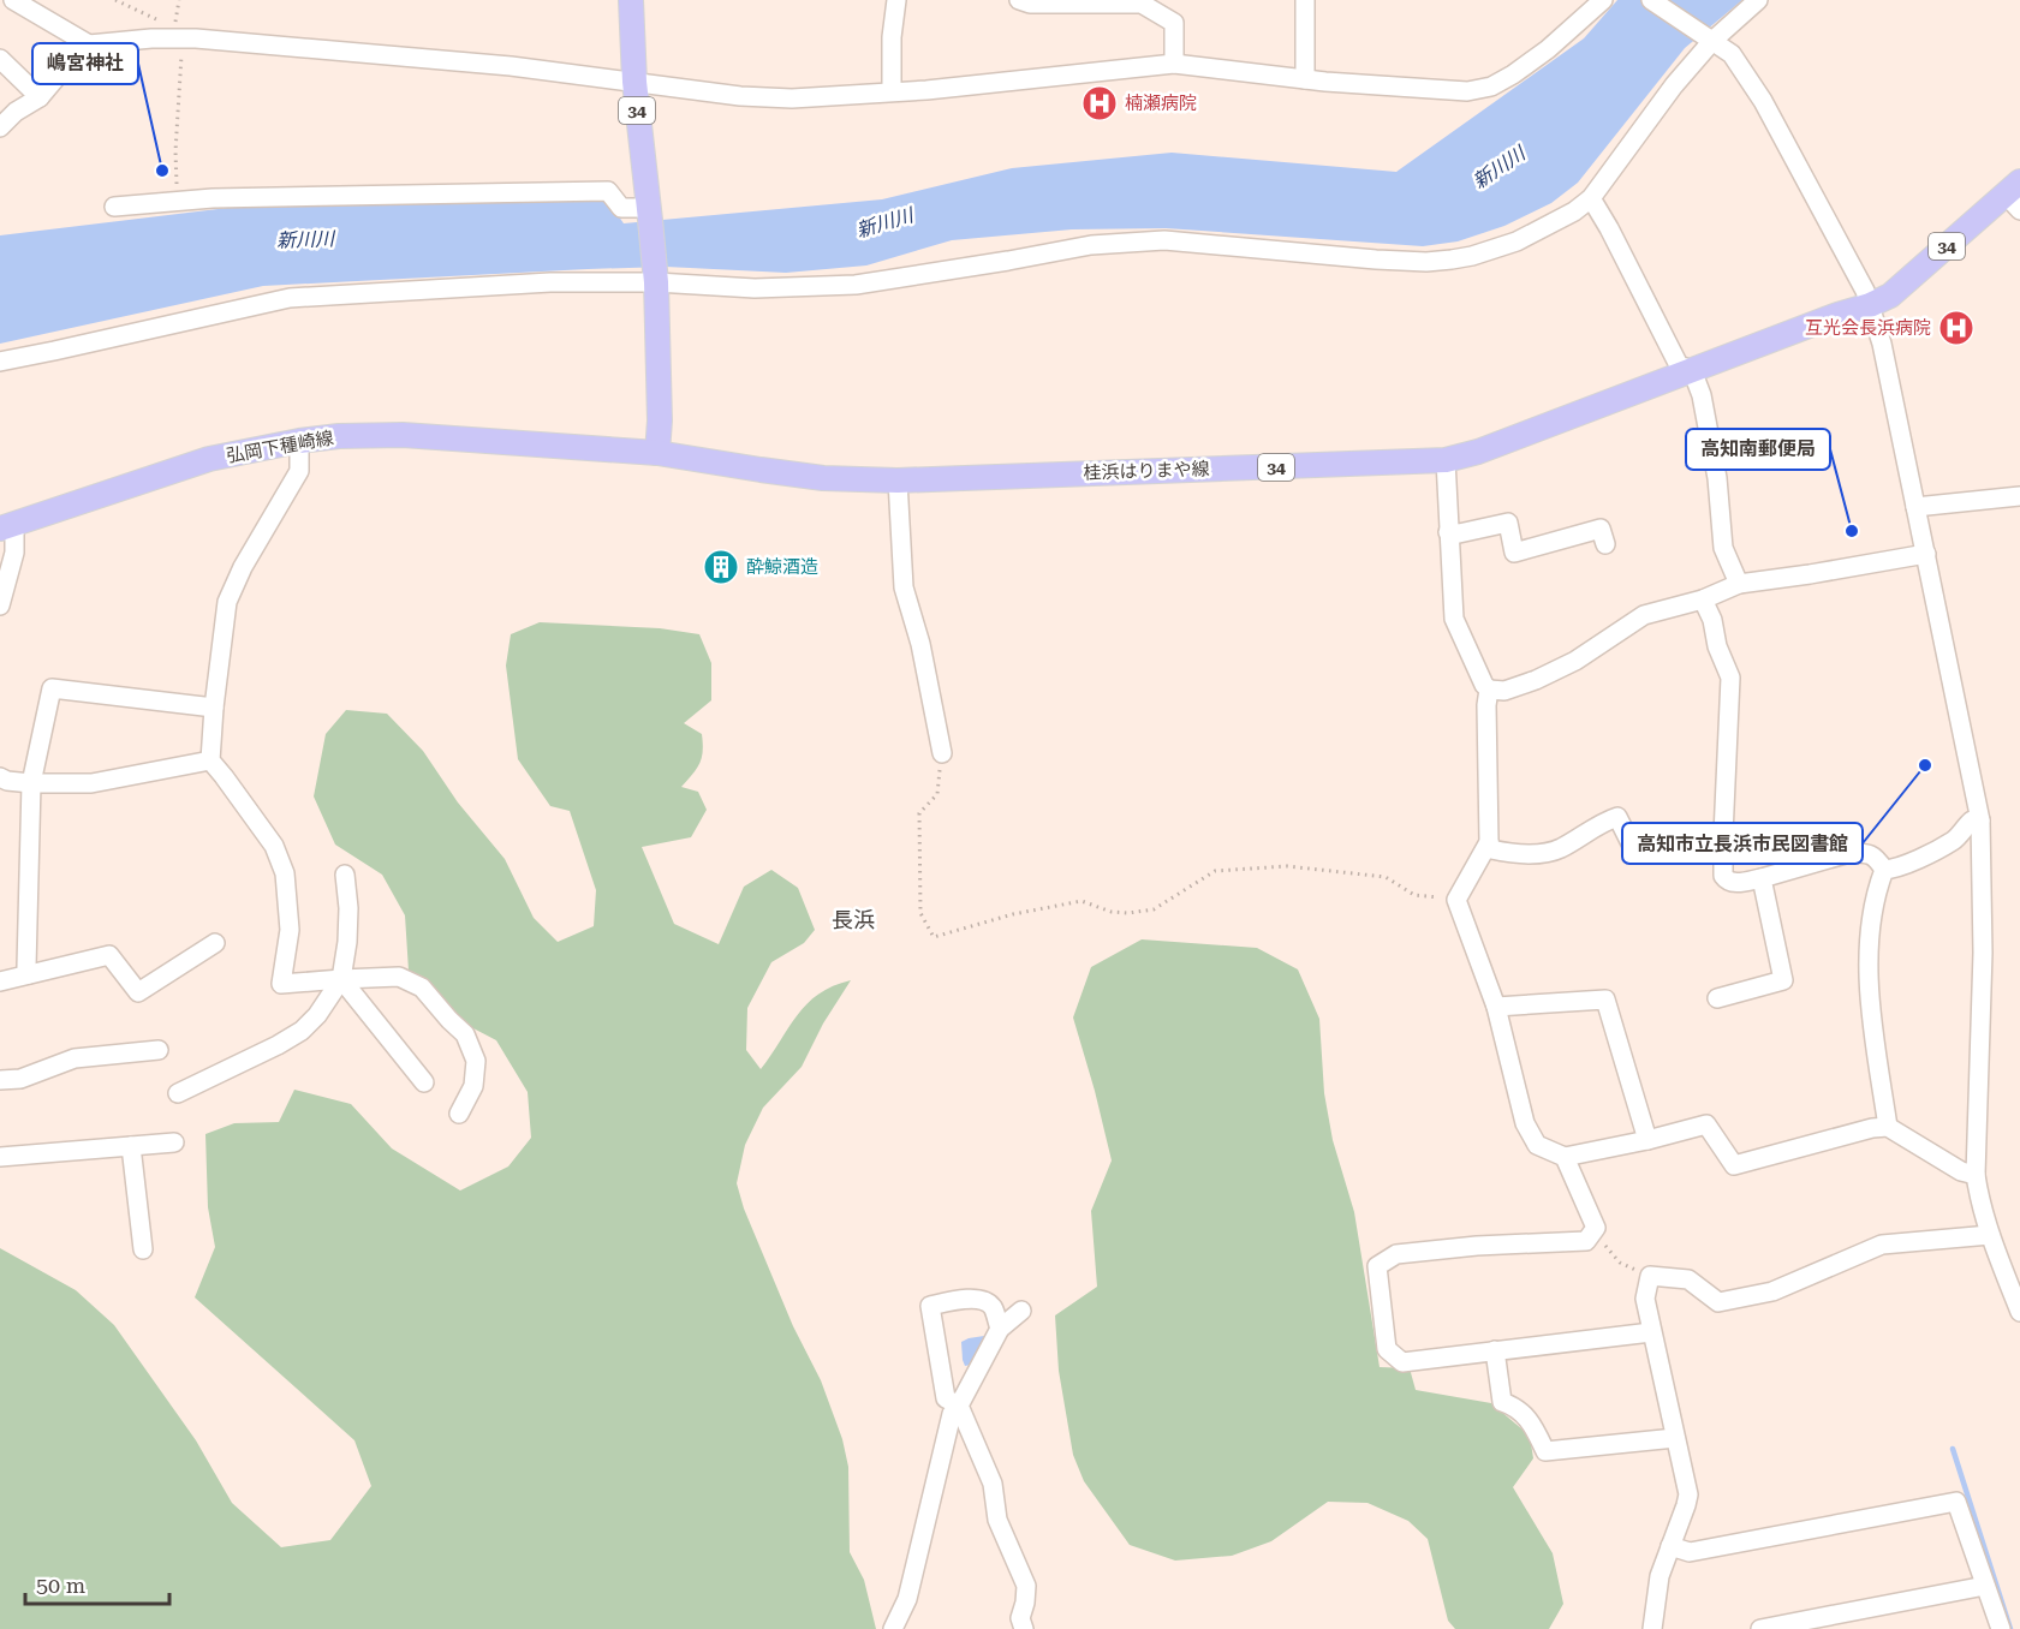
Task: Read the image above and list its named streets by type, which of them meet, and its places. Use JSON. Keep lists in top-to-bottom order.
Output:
{
  "streets": {
    "main road": ["34", "弘岡下種崎線", "桂浜はりまや線"]
  },
  "crossings": [
    ["34", "弘岡下種崎線"],
    ["34", "桂浜はりまや線"],
    ["弘岡下種崎線", "桂浜はりまや線"]
  ],
  "districts": ["長浜"],
  "water": ["新川川"],
  "places": {
    "hospital": ["楠瀬病院", "互光会長浜病院"],
    "other": ["嶋宮神社", "高知南郵便局", "高知市立長浜市民図書館"],
    "building": ["酔鯨酒造"]
  },
  "scale_bar": "50 m"
}
